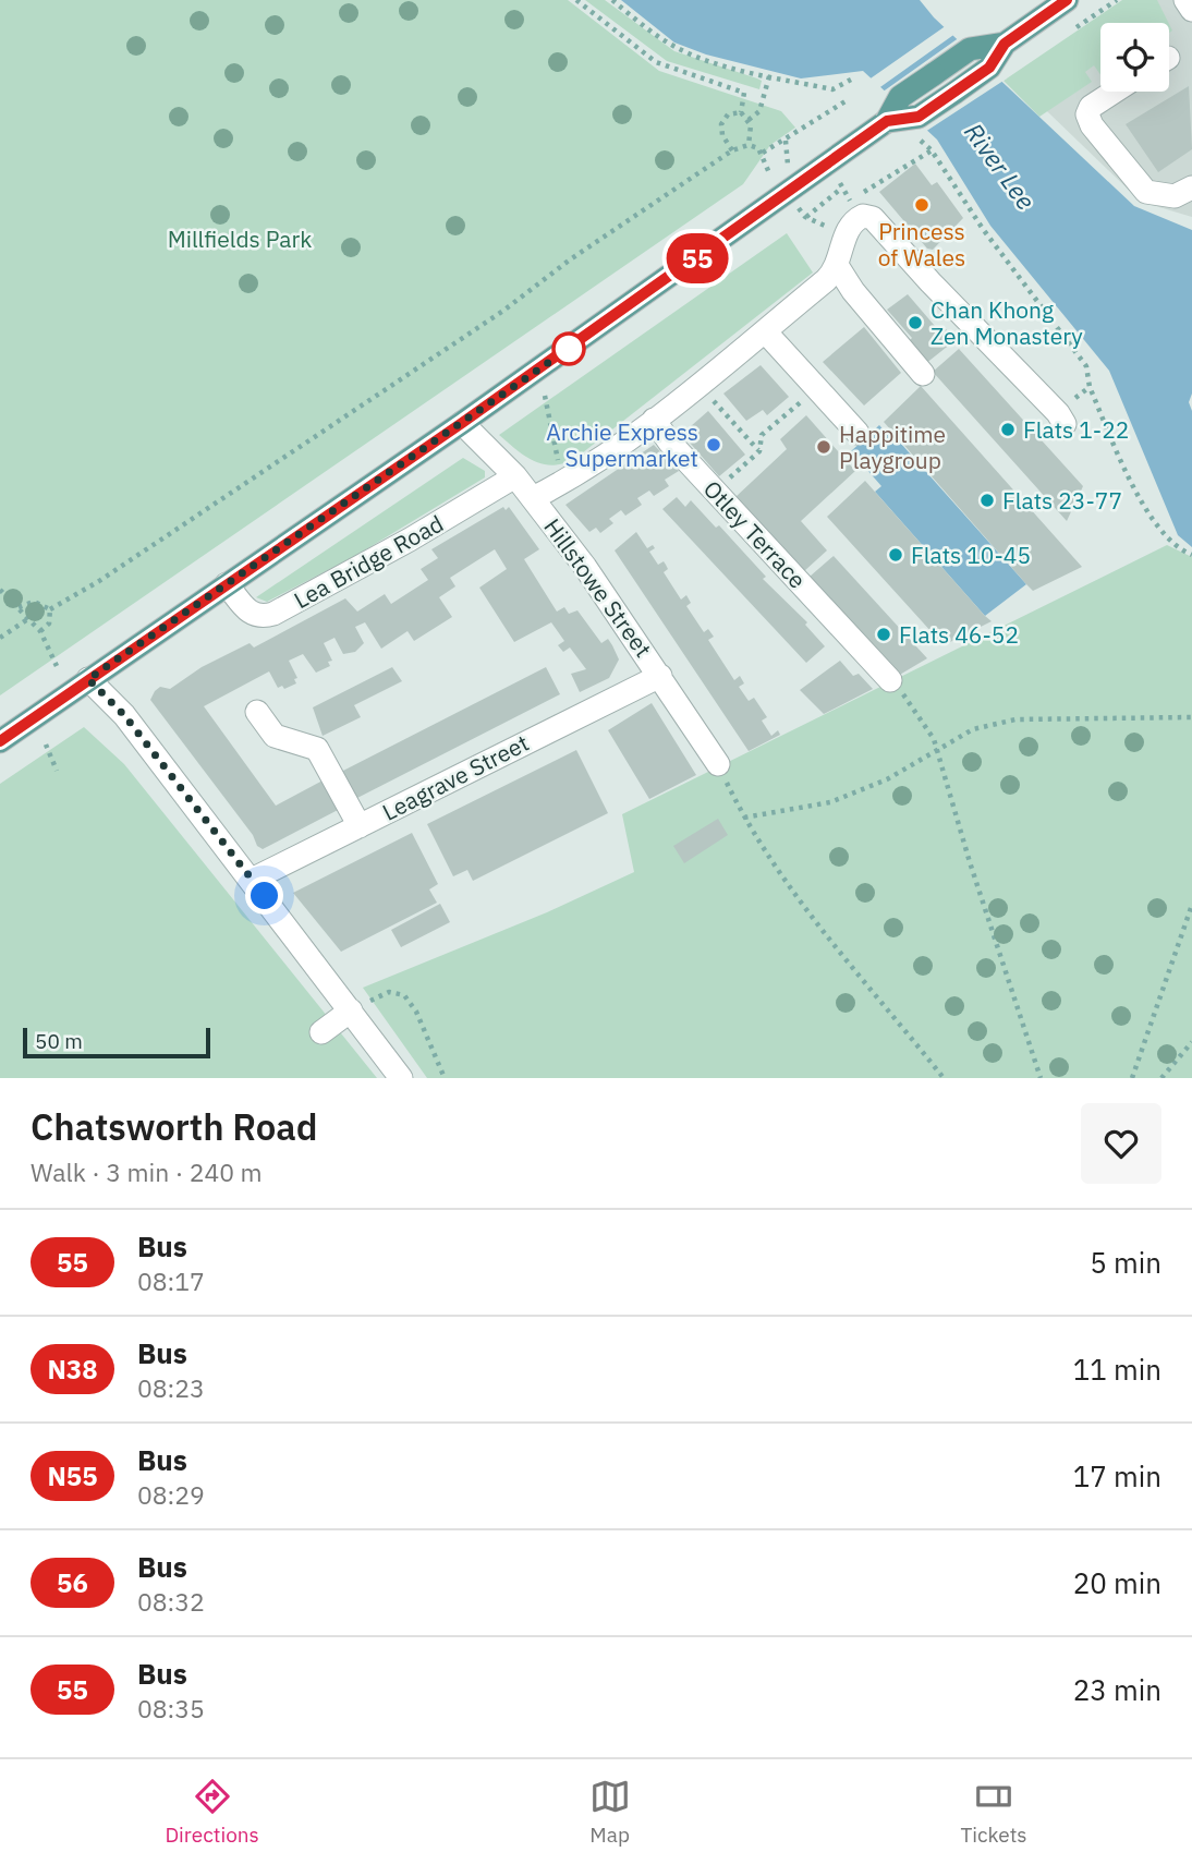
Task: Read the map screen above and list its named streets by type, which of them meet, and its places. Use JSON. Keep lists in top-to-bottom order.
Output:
{
  "streets": {
    "street": [
      "Otley Terrace",
      "Lea Bridge Road",
      "Hillstowe Street",
      "Leagrave Street"
    ]
  },
  "crossings": [
    ["Lea Bridge Road", "Hillstowe Street"],
    ["Hillstowe Street", "Leagrave Street"]
  ],
  "water": ["River Lee"],
  "parks": ["Millfields Park"],
  "places": [
    "Princess of Wales",
    "Chan Khong Zen Monastery",
    "Flats 1-22",
    "Archie Express Supermarket",
    "Happitime Playgroup",
    "Flats 23-77",
    "Flats 10-45",
    "Flats 46-52"
  ],
  "lines": ["bus line 55"],
  "scale_bar": "50 m",
  "page": {
    "on_map": "55",
    "scale": "50 m",
    "heading": ["Chatsworth Road", "Walk · 3 min · 240 m"],
    "list": [
      {
        "mark": "55",
        "name": "Bus",
        "note": "08:17",
        "value": "5 min"
      },
      {
        "mark": "N38",
        "name": "Bus",
        "note": "08:23",
        "value": "11 min"
      },
      {
        "mark": "N55",
        "name": "Bus",
        "note": "08:29",
        "value": "17 min"
      },
      {
        "mark": "56",
        "name": "Bus",
        "note": "08:32",
        "value": "20 min"
      },
      {
        "mark": "55",
        "name": "Bus",
        "note": "08:35",
        "value": "23 min"
      }
    ],
    "tabs": ["Directions", "Map", "Tickets"]
  }
}
